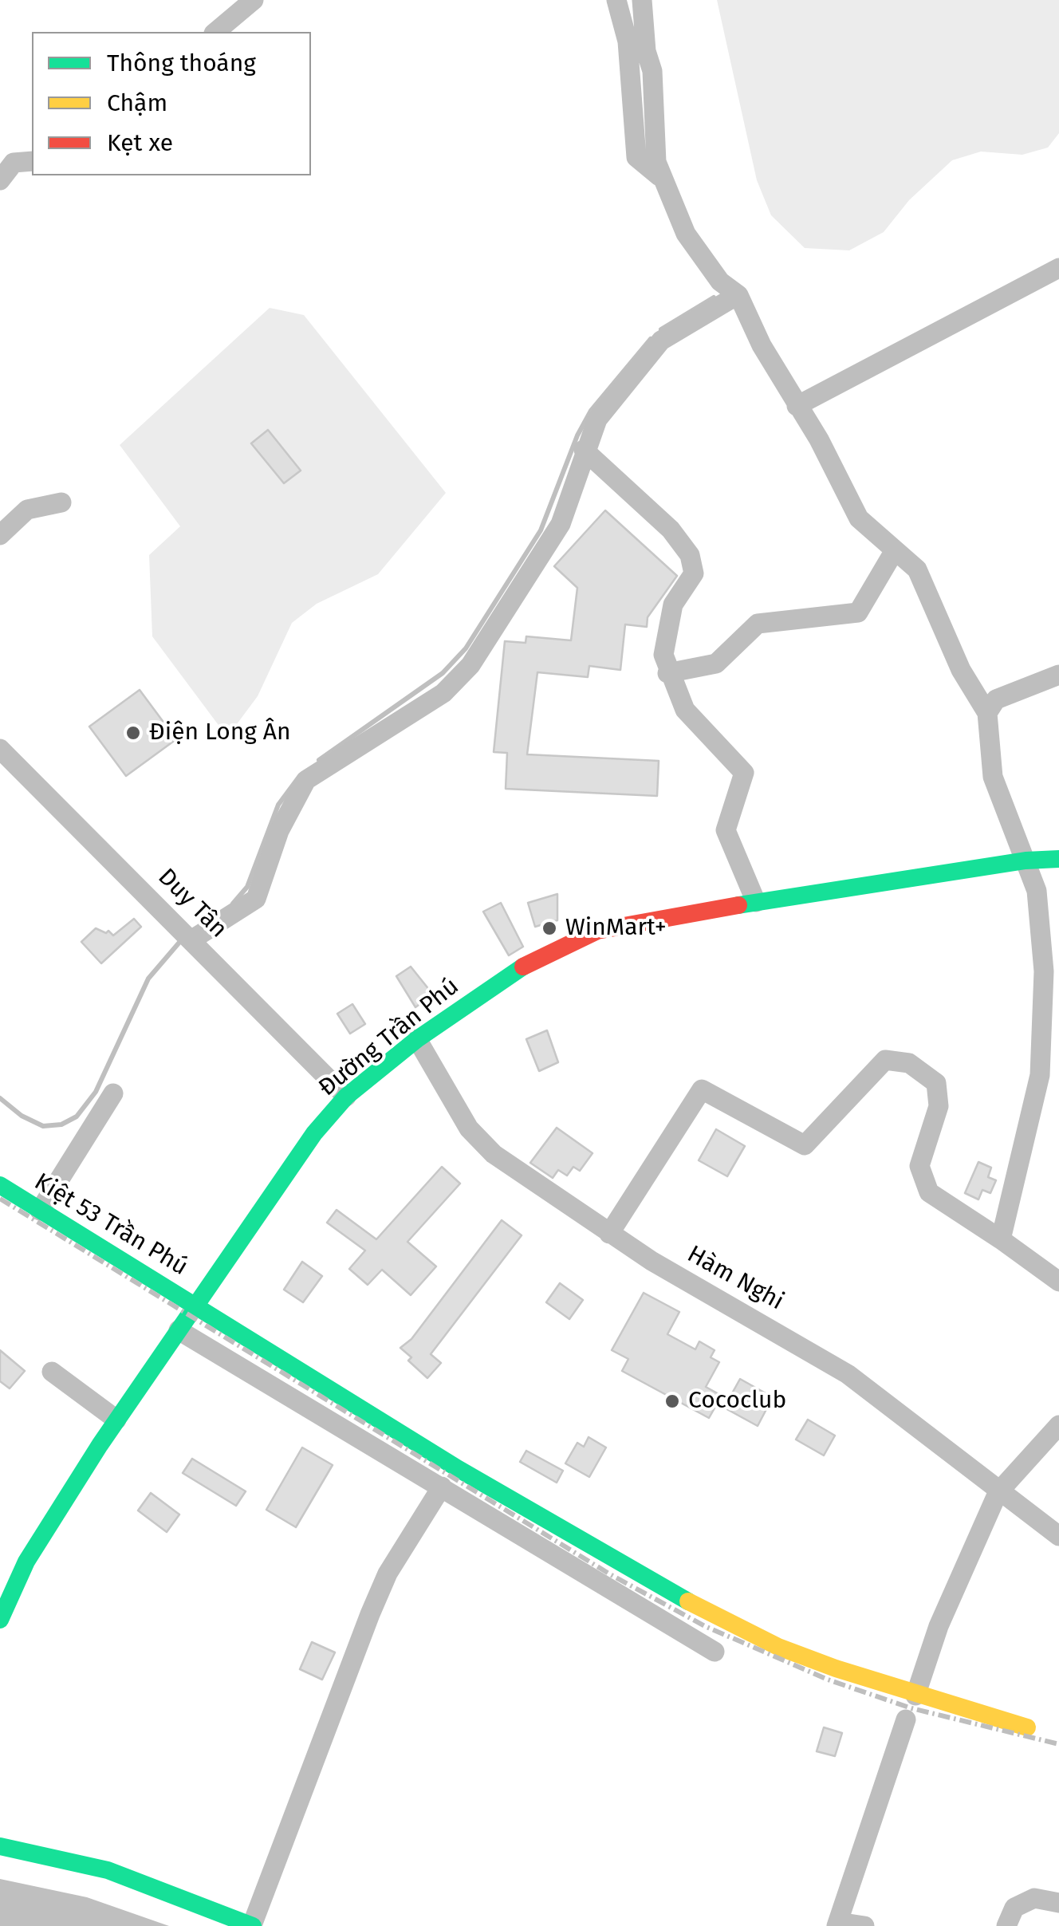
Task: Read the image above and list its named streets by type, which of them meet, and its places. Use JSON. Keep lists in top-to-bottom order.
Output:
{
  "streets": {
    "street": [
      "Duy Tân",
      "Đường Trần Phú",
      "Kiệt 53 Trần Phú",
      "Hàm Nghi"
    ]
  },
  "crossings": [
    ["Duy Tân", "Đường Trần Phú"],
    ["Đường Trần Phú", "Kiệt 53 Trần Phú"],
    ["Đường Trần Phú", "Hàm Nghi"]
  ],
  "places": ["Điện Long Ân", "WinMart+", "Cococlub"],
  "legend": ["Thông thoáng", "Chậm", "Kẹt xe"]
}
